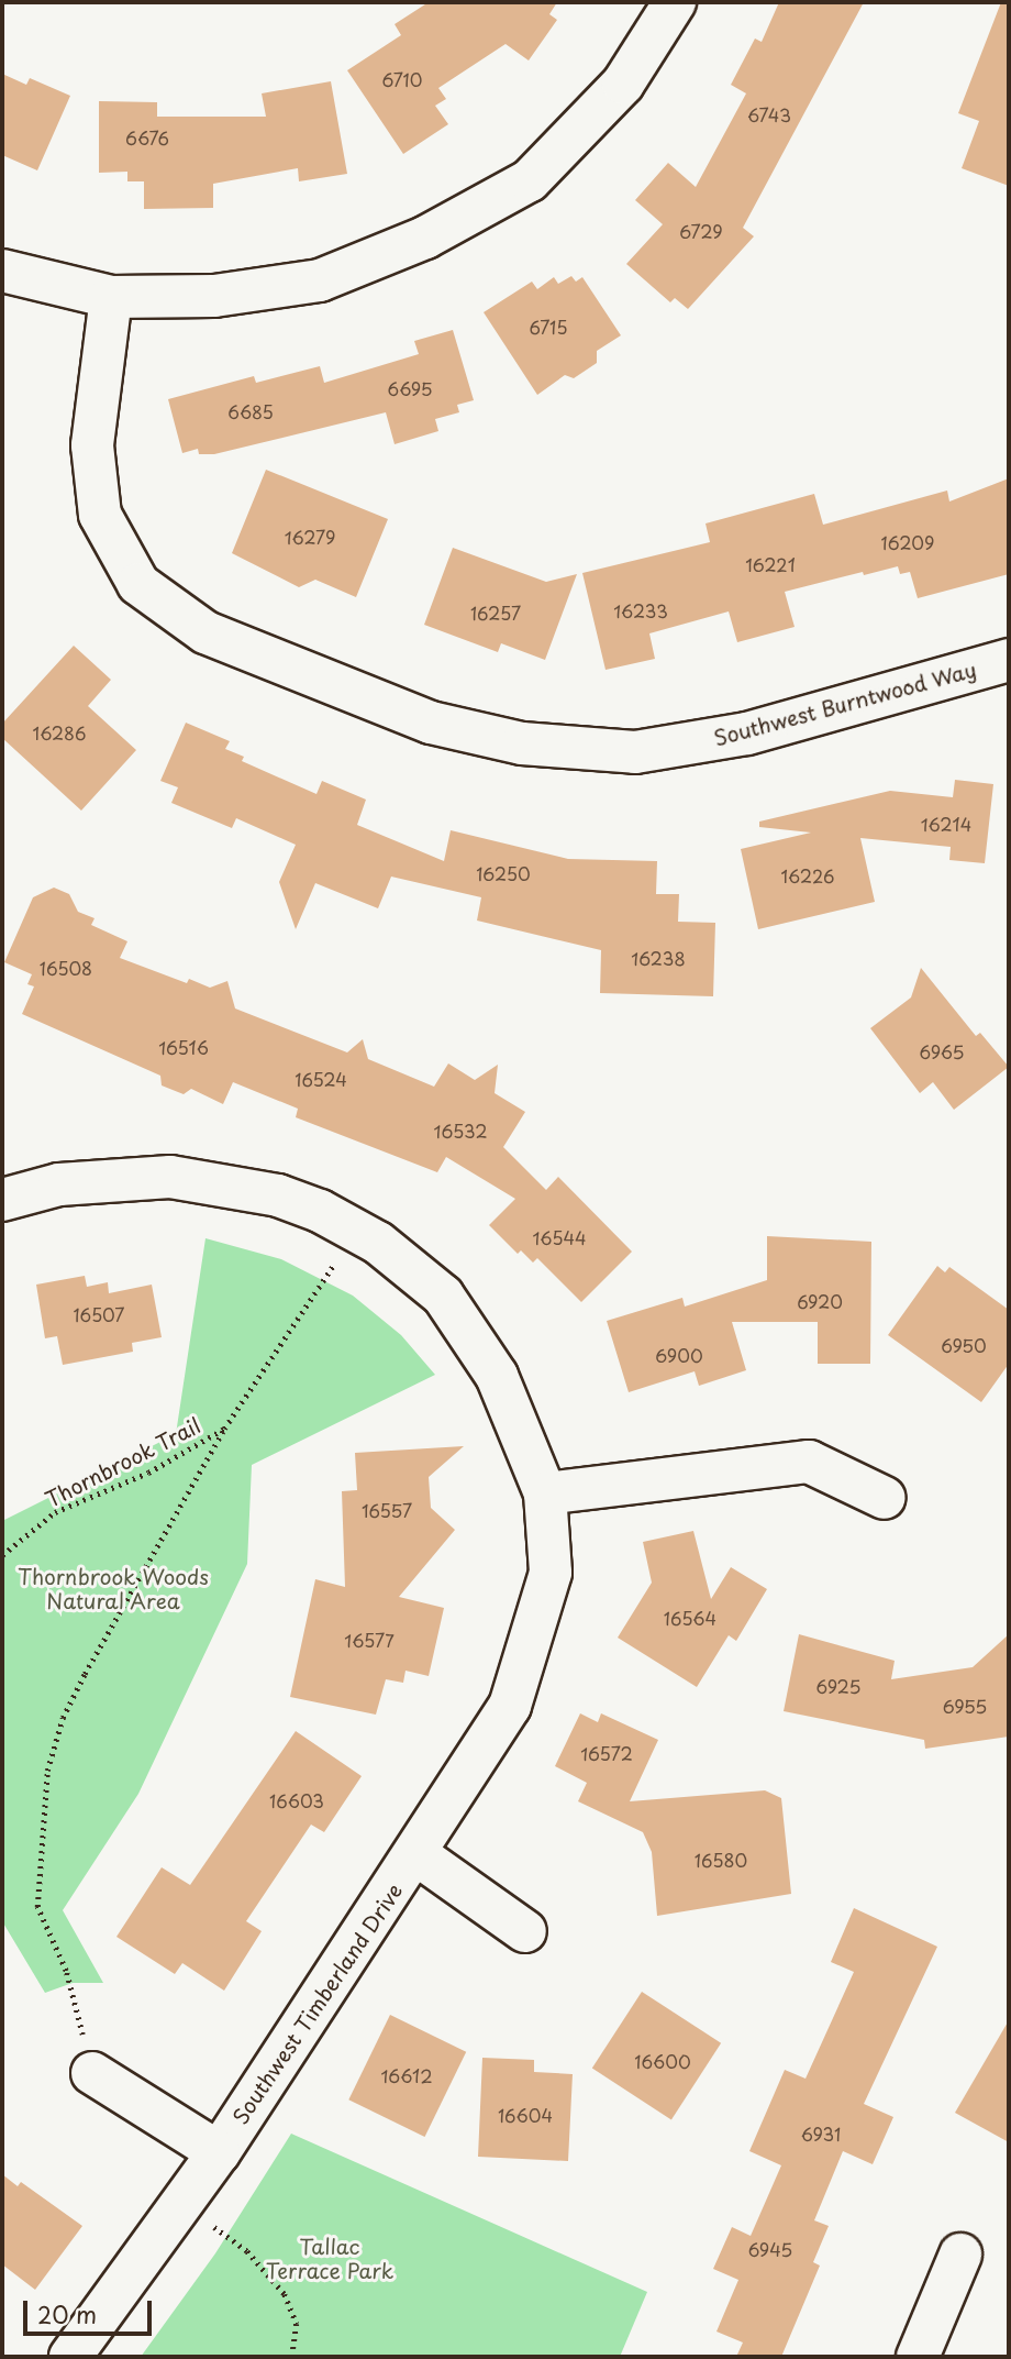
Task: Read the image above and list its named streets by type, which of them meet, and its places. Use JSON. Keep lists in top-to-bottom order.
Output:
{
  "streets": {
    "street": ["Southwest Burntwood Way", "Southwest Timberland Drive"],
    "path": ["Thornbrook Trail"]
  },
  "crossings": [
    ["Thornbrook Trail", "Southwest Timberland Drive"]
  ],
  "parks": ["Thornbrook Woods Natural Area", "Tallac Terrace Park"],
  "house_numbers": [
    "6710",
    "6743",
    "6676",
    "6729",
    "6715",
    "6695",
    "6685",
    "16279",
    "16209",
    "16221",
    "16233",
    "16257",
    "16286",
    "16214",
    "16250",
    "16226",
    "16238",
    "16508",
    "16516",
    "6965",
    "16524",
    "16532",
    "16544",
    "6920",
    "16507",
    "6950",
    "6900",
    "16557",
    "16564",
    "16577",
    "6925",
    "6955",
    "16572",
    "16603",
    "16580",
    "16600",
    "16612",
    "16604",
    "6931",
    "6945"
  ],
  "scale_bar": "20 m"
}
